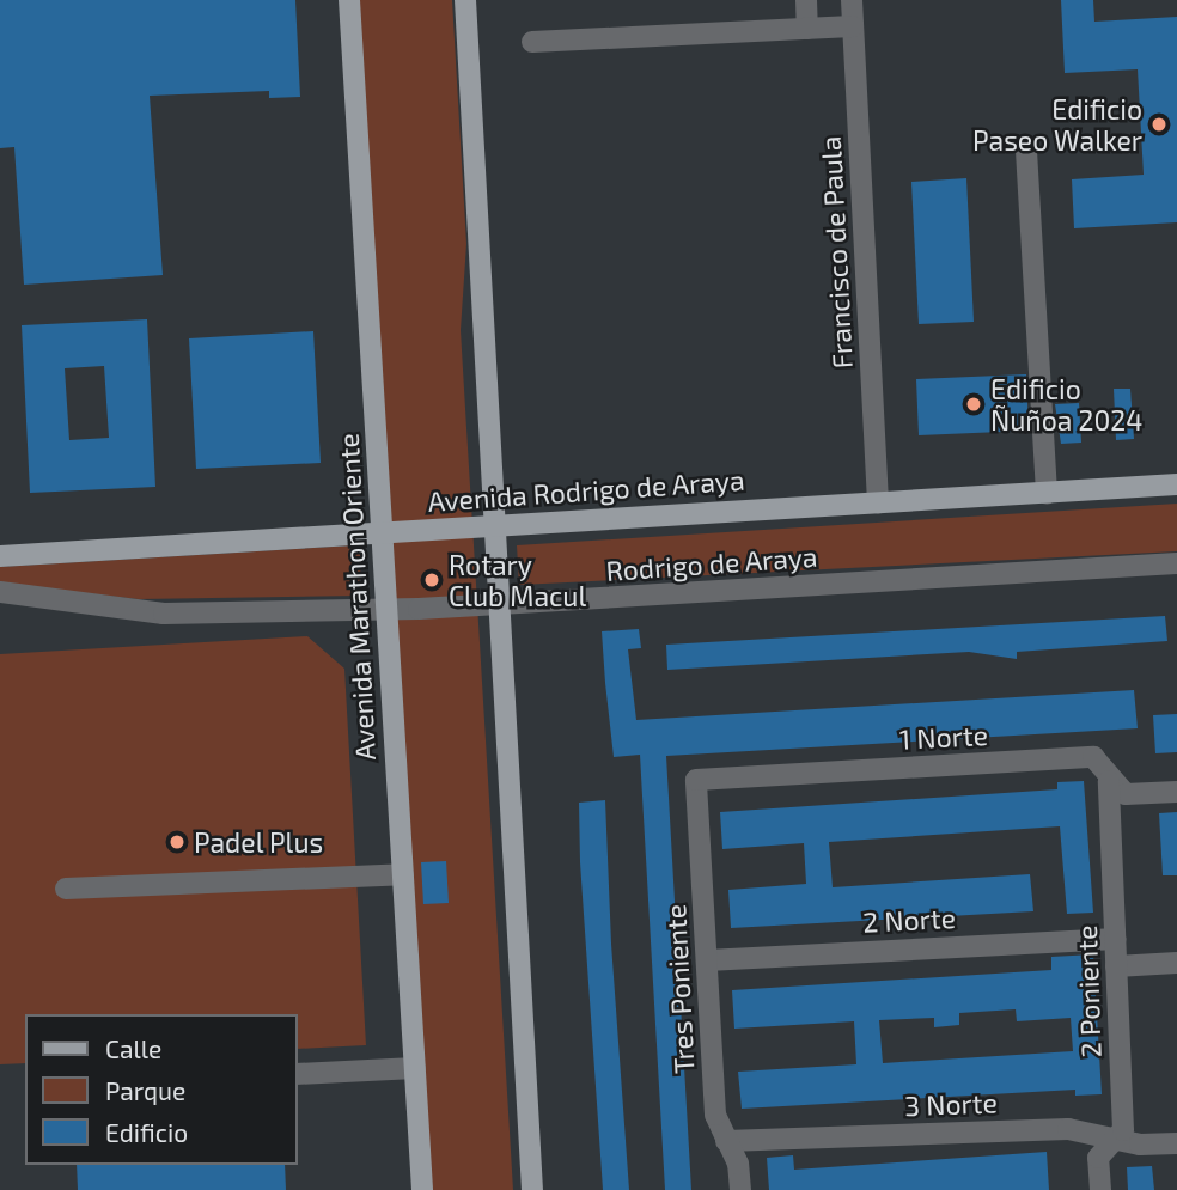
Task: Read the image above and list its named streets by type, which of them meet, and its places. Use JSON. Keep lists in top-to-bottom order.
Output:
{
  "streets": {
    "main road": ["Avenida Rodrigo de Araya", "Avenida Marathon Oriente"],
    "street": [
      "Francisco de Paula",
      "Rodrigo de Araya",
      "1 Norte",
      "2 Norte",
      "Tres Poniente",
      "2 Poniente",
      "3 Norte"
    ]
  },
  "crossings": [
    ["Francisco de Paula", "Avenida Rodrigo de Araya"],
    ["Avenida Rodrigo de Araya", "Avenida Marathon Oriente"],
    ["Rodrigo de Araya", "Avenida Marathon Oriente"],
    ["1 Norte", "Tres Poniente"],
    ["1 Norte", "2 Poniente"],
    ["2 Norte", "Tres Poniente"],
    ["2 Norte", "2 Poniente"],
    ["Tres Poniente", "3 Norte"],
    ["2 Poniente", "3 Norte"]
  ],
  "places": [
    "Edificio Paseo Walker",
    "Edificio Ñuñoa 2024",
    "Rotary Club Macul",
    "Padel Plus"
  ],
  "legend": ["Calle", "Parque", "Edificio"]
}
